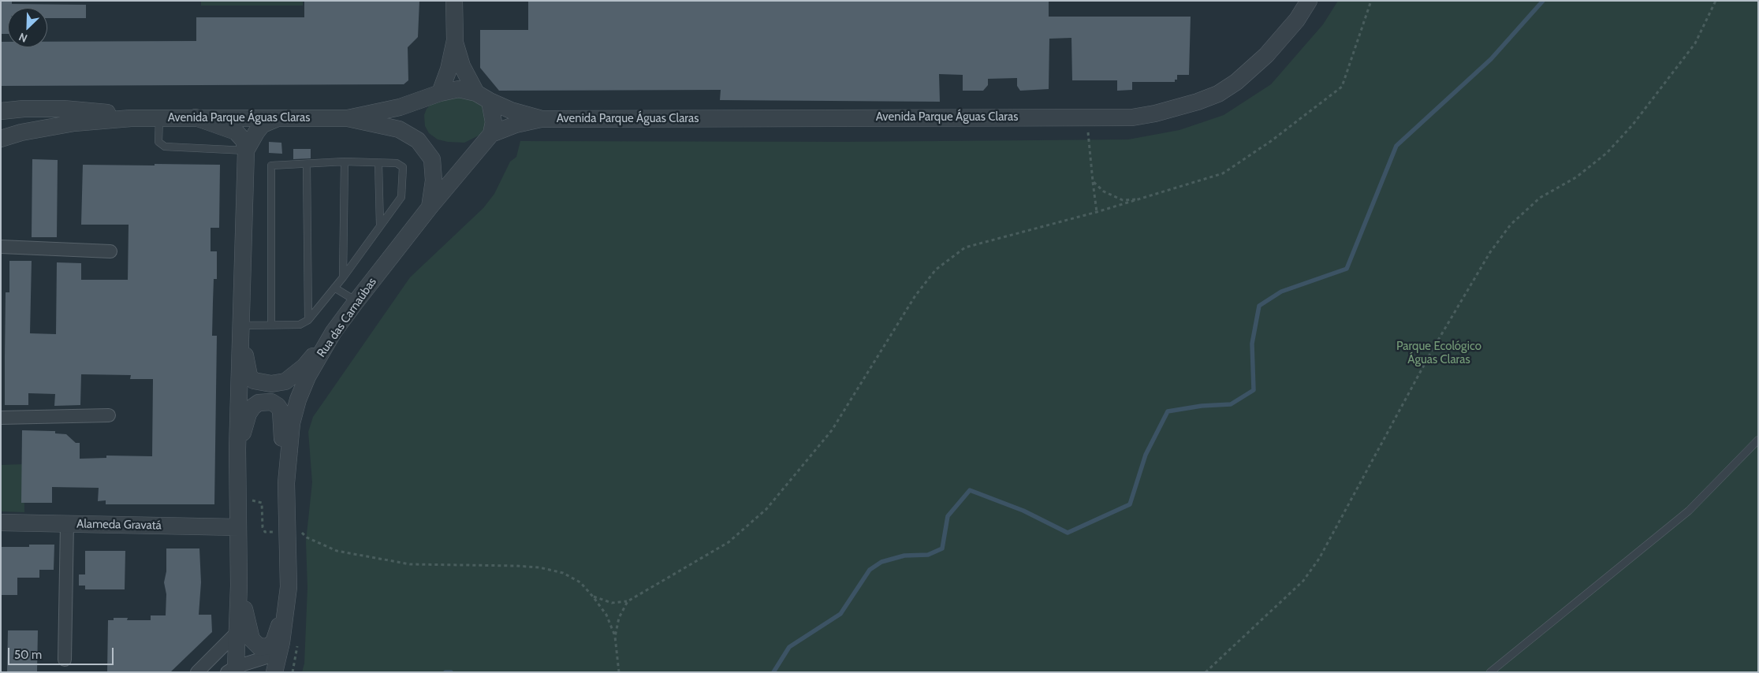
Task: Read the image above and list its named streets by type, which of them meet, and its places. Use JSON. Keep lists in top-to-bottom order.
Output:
{
  "streets": {
    "street": ["Avenida Parque Águas Claras", "Rua das Carnaúbas", "Alameda Gravatá"]
  },
  "crossings": [
    ["Avenida Parque Águas Claras", "Rua das Carnaúbas"]
  ],
  "parks": ["Parque Ecológico Águas Claras"],
  "scale_bar": "50 m",
  "north": "bottom left"
}
